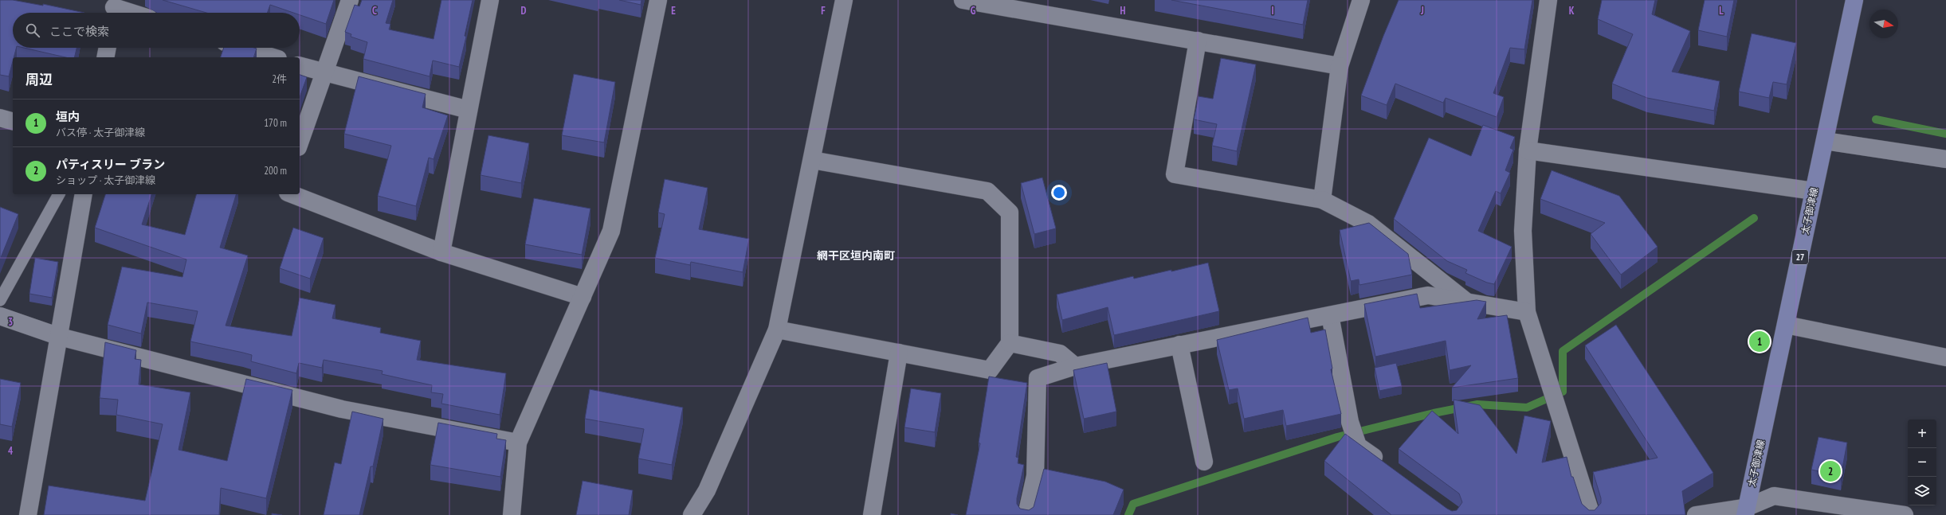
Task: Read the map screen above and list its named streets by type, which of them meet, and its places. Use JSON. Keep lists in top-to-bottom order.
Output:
{
  "streets": {
    "main road": ["太子御津線", "27"]
  },
  "districts": ["網干区垣内南町"],
  "north": "right",
  "page": {
    "search": "ここで検索",
    "heading": ["周辺", "2件"],
    "list": [
      {
        "mark": "1",
        "name": "垣内",
        "note": "バス停 · 太子御津線",
        "value": "170 m"
      },
      {
        "mark": "2",
        "name": "パティスリー ブラン",
        "note": "ショップ · 太子御津線",
        "value": "200 m"
      }
    ],
    "pins": ["1", "2"],
    "map_buttons": ["+", "−"]
  },
  "grid": {
    "columns": [
      "C",
      "D",
      "E",
      "F",
      "G",
      "H",
      "I",
      "J",
      "K",
      "L"
    ],
    "rows": ["3", "4"]
  }
}
